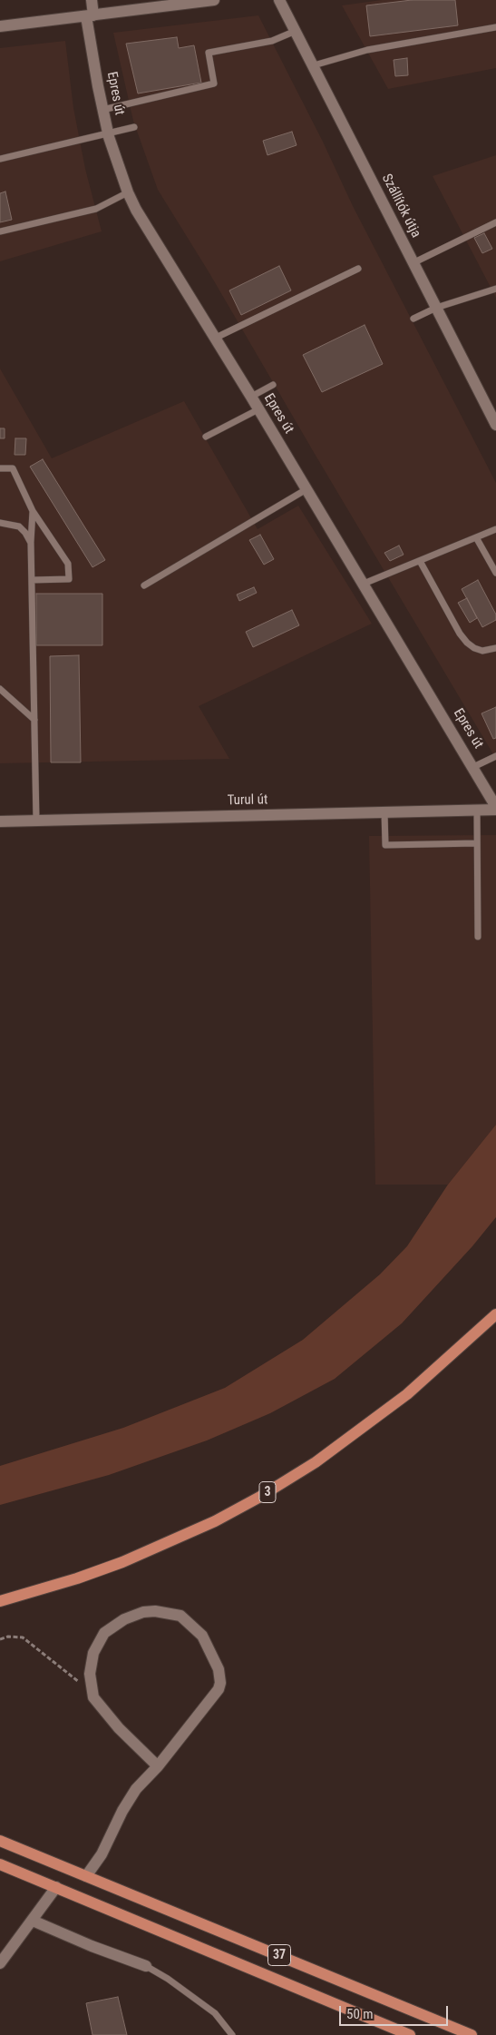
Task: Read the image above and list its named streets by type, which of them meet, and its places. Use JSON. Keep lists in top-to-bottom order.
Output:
{
  "streets": {
    "main road": ["3", "37"],
    "street": ["Epres út", "Szállítók útja", "Turul út"]
  },
  "crossings": [
    ["Epres út", "Turul út"]
  ],
  "scale_bar": "50 m"
}
